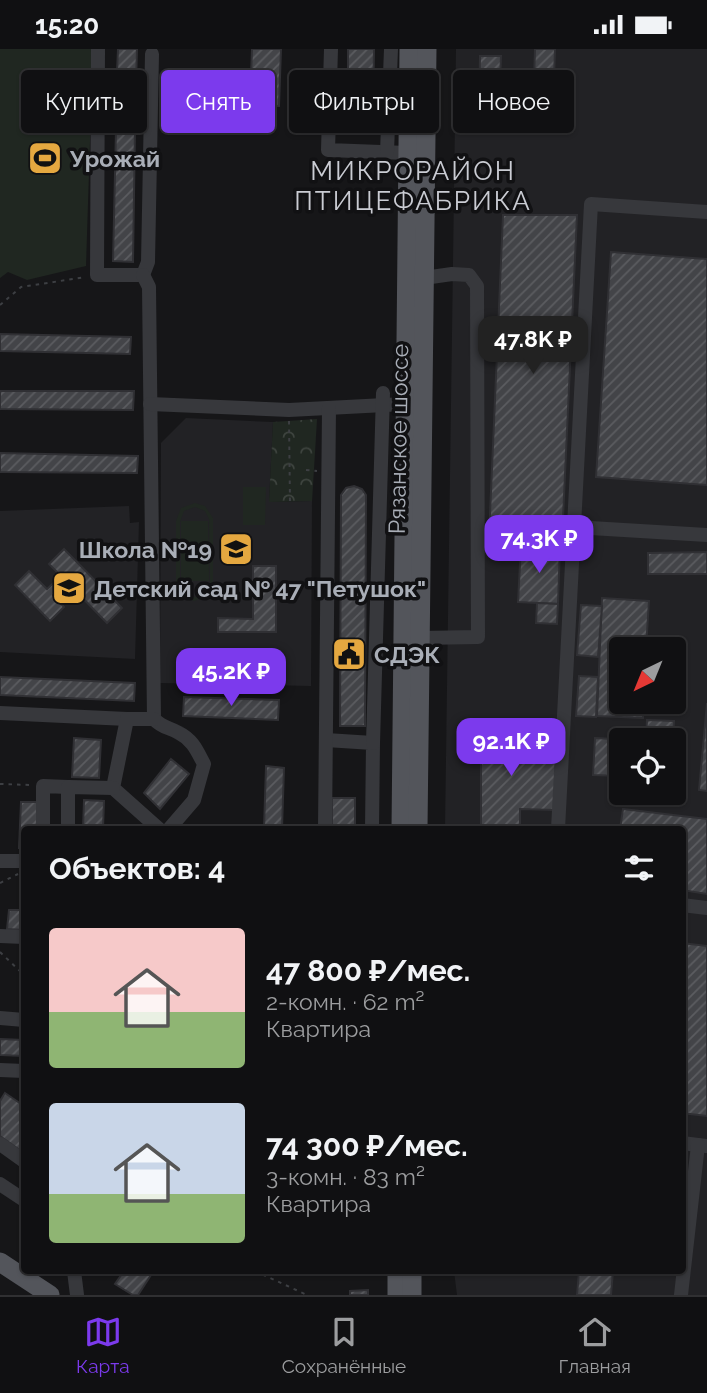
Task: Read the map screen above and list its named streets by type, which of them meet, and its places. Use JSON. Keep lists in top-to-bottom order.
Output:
{
  "streets": {
    "main road": ["Рязанское шоссе"]
  },
  "districts": ["МИКРОРАЙОН ПТИЦЕФАБРИКА"],
  "places": {
    "sports": ["Урожай"],
    "school or university": ["Школа №19", "Детский сад № 47 \"Петушок\""],
    "public building": ["СДЭК"]
  },
  "north": "bottom left",
  "page": {
    "status": "15:20",
    "chip": [
      "Купить",
      "Снять",
      "Фильтры",
      "Новое"
    ],
    "price": [
      "47.8K ₽",
      "74.3K ₽",
      "45.2K ₽",
      "92.1K ₽"
    ],
    "heading": "Объектов: 4",
    "list": [
      {
        "name": "47 800 ₽/мес.",
        "note": "2-комн. · 62 m² · Квартира"
      },
      {
        "name": "74 300 ₽/мес.",
        "note": "3-комн. · 83 m² · Квартира"
      }
    ],
    "tabs": ["Карта", "Сохранённые", "Главная"]
  }
}
